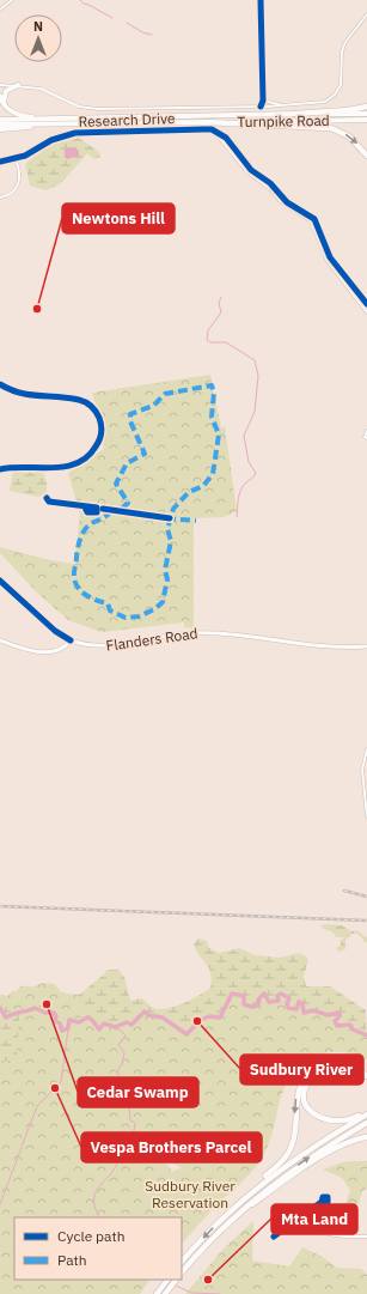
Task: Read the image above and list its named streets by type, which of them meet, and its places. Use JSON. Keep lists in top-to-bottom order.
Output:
{
  "streets": {
    "highway": ["Turnpike Road"],
    "main road": ["Flanders Road"],
    "street": ["Research Drive"]
  },
  "parks": ["Sudbury River Reservation"],
  "places": [
    "Newtons Hill",
    "Cedar Swamp",
    "Sudbury River",
    "Vespa Brothers Parcel",
    "Mta Land"
  ],
  "legend": ["Cycle path", "Path"],
  "north": "top"
}
